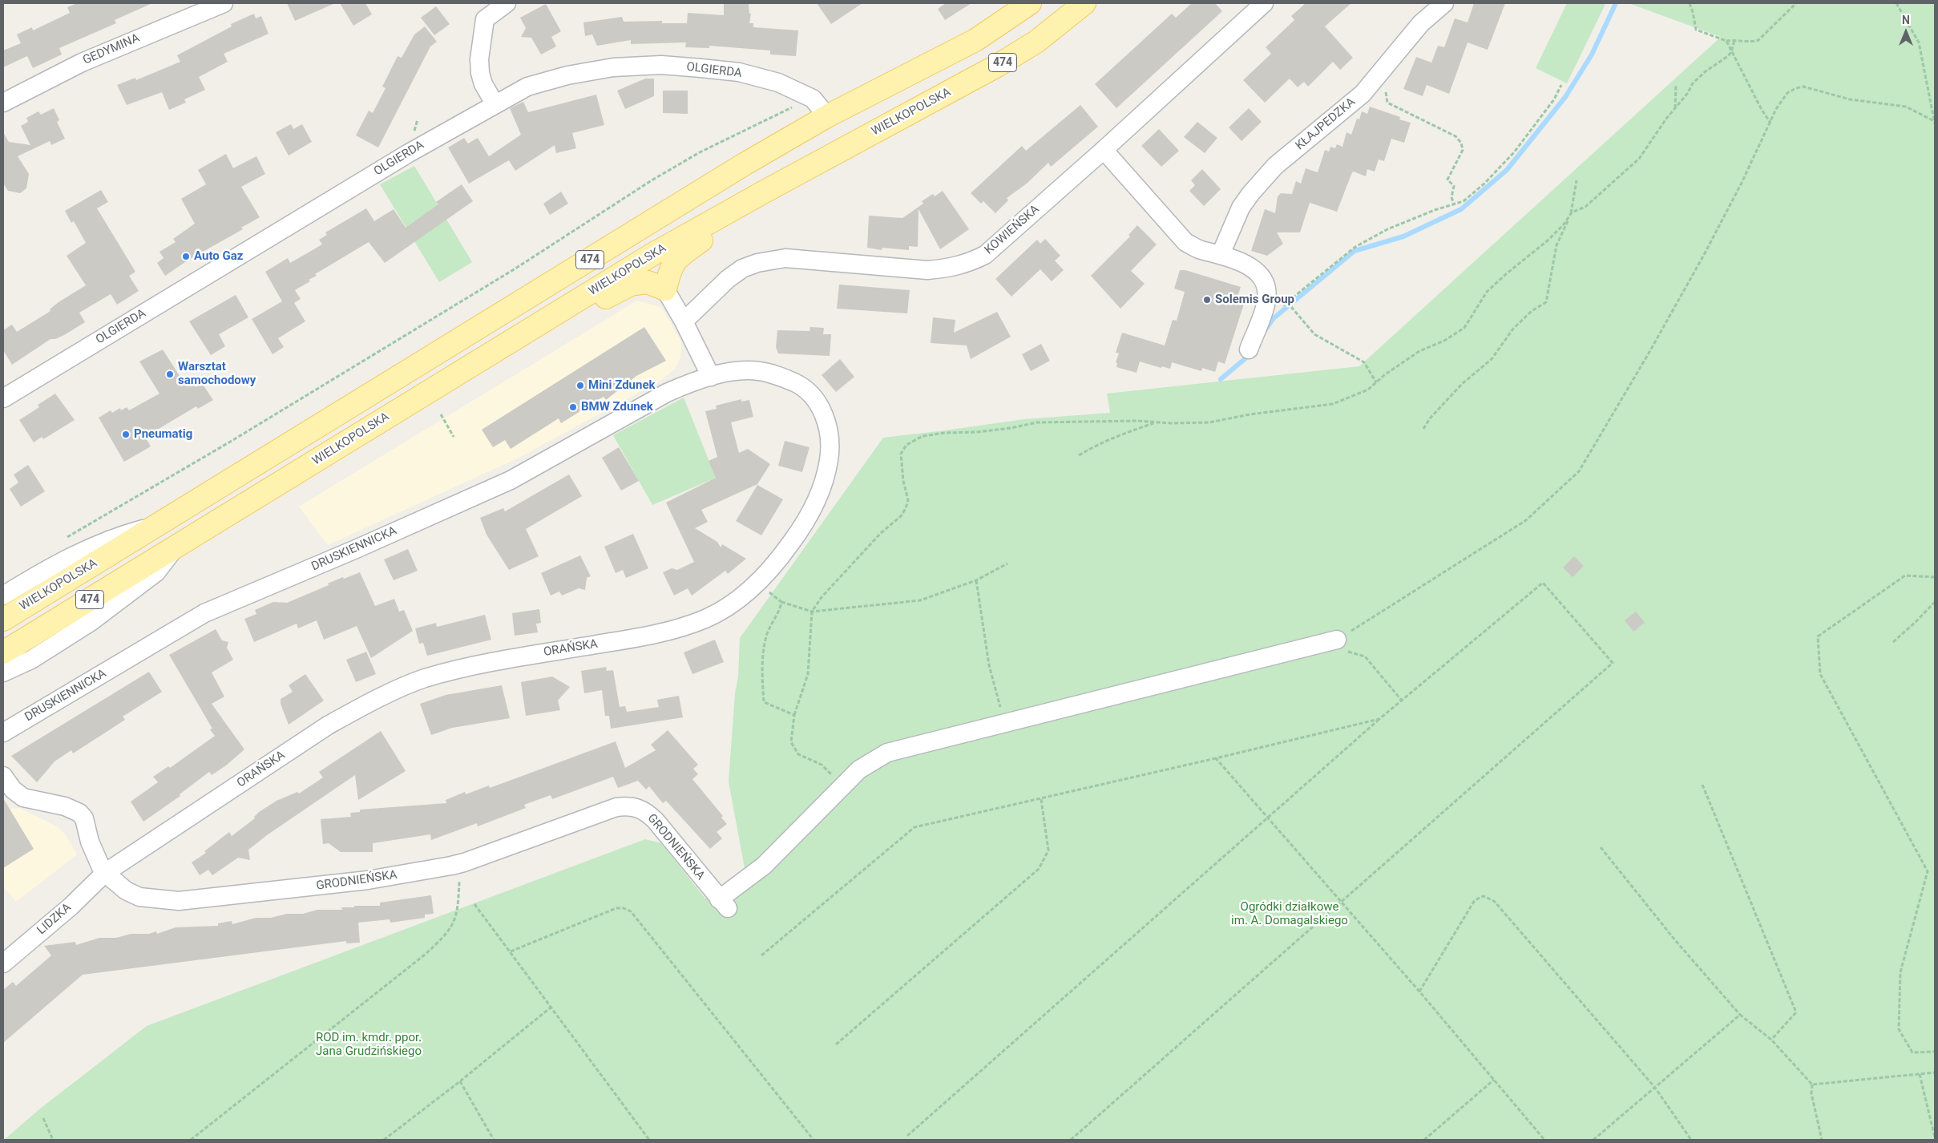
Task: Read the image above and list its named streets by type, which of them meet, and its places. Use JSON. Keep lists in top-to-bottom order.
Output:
{
  "streets": {
    "main road": ["474", "WIELKOPOLSKA"],
    "street": [
      "GEDYMINA",
      "OLGIERDA",
      "KŁAJPEDZKA",
      "KOWIEŃSKA",
      "DRUSKIENNICKA",
      "ORAŃSKA",
      "GRODNIEŃSKA",
      "LIDZKA"
    ]
  },
  "crossings": [
    ["OLGIERDA", "WIELKOPOLSKA"],
    ["DRUSKIENNICKA", "ORAŃSKA"],
    ["ORAŃSKA", "GRODNIEŃSKA"],
    ["ORAŃSKA", "LIDZKA"],
    ["GRODNIEŃSKA", "LIDZKA"]
  ],
  "parks": ["Ogródki działkowe im. A. Domagalskiego", "ROD im. kmdr. ppor. Jana Grudzińskiego"],
  "places": [
    "Auto Gaz",
    "Solemis Group",
    "Warsztat samochodowy",
    "Mini Zdunek",
    "BMW Zdunek",
    "Pneumatig"
  ],
  "north": "top"
}
